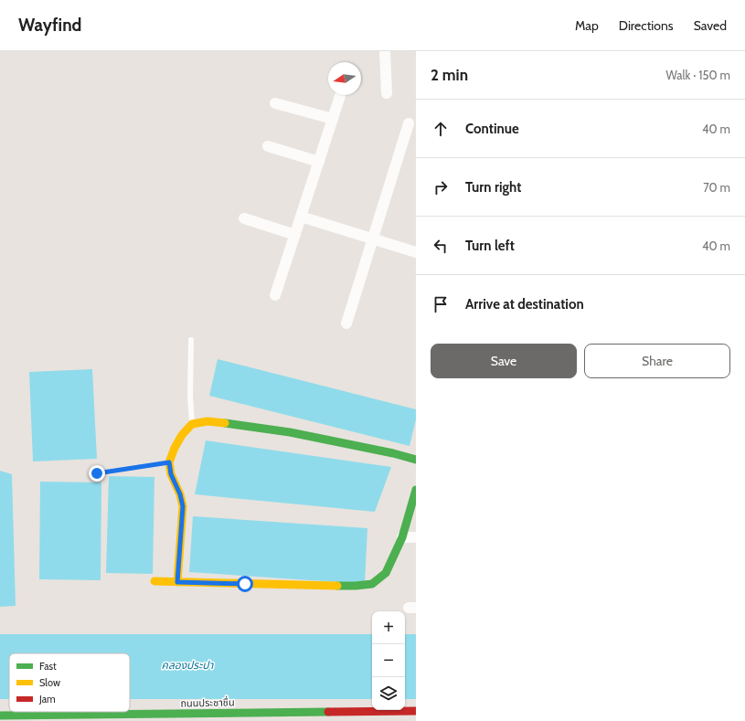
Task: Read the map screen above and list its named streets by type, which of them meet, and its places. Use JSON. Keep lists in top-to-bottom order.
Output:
{
  "streets": {
    "street": ["ถนนประชาชื่น"]
  },
  "water": ["คลองประปา"],
  "legend": ["Fast", "Slow", "Jam"],
  "north": "left",
  "page": {
    "header": "Wayfind",
    "nav": ["Map", "Directions", "Saved"],
    "heading": ["2 min", "Walk · 150 m"],
    "list": [
      ["Continue", "40 m"],
      ["Turn right", "70 m"],
      ["Turn left", "40 m"],
      "Arrive at destination"
    ],
    "buttons": ["Save", "Share"],
    "map_buttons": ["+", "−"]
  }
}
